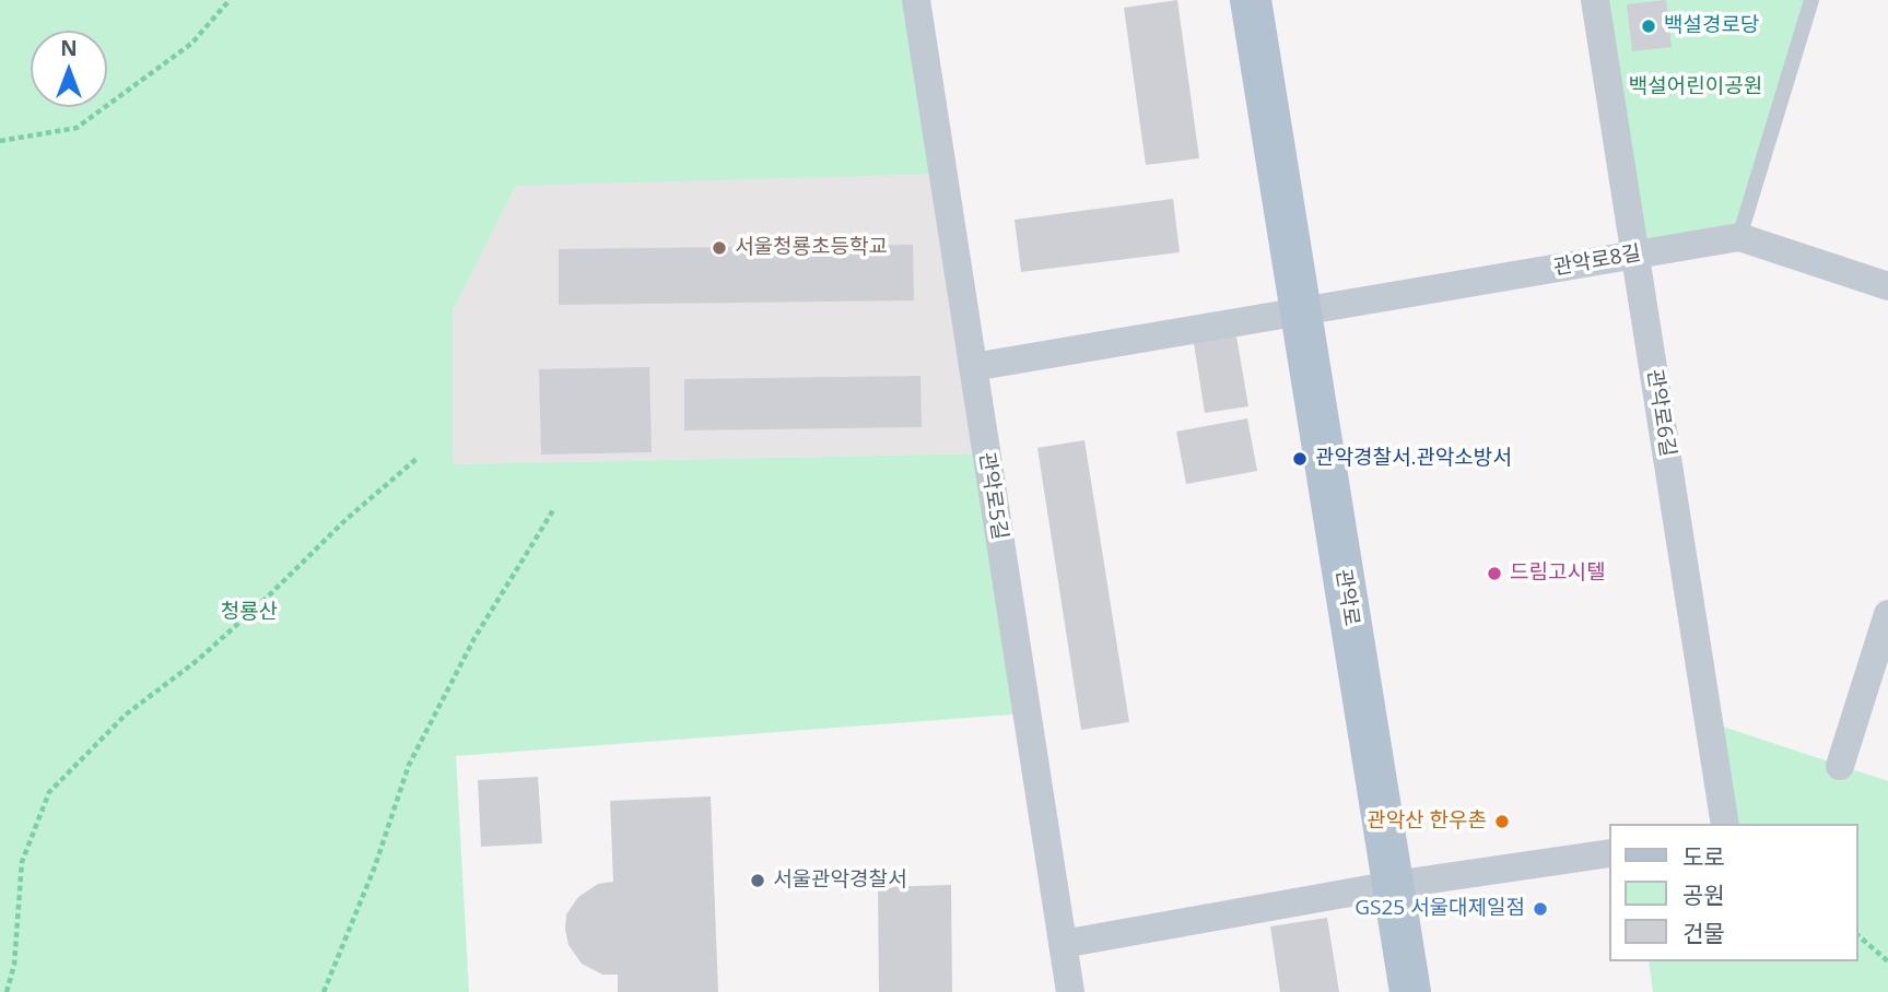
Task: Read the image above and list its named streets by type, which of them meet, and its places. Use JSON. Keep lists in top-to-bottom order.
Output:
{
  "streets": {
    "main road": ["관악로"],
    "street": ["관악로8길", "관악로6길", "관악로5길"]
  },
  "crossings": [
    ["관악로8길", "관악로6길"],
    ["관악로8길", "관악로"]
  ],
  "parks": ["백설어린이공원", "청룡산"],
  "places": [
    "백설경로당",
    "서울청룡초등학교",
    "관악경찰서.관악소방서",
    "드림고시텔",
    "관악산 한우촌",
    "서울관악경찰서",
    "GS25 서울대제일점"
  ],
  "legend": ["도로", "공원", "건물"],
  "north": "top"
}
